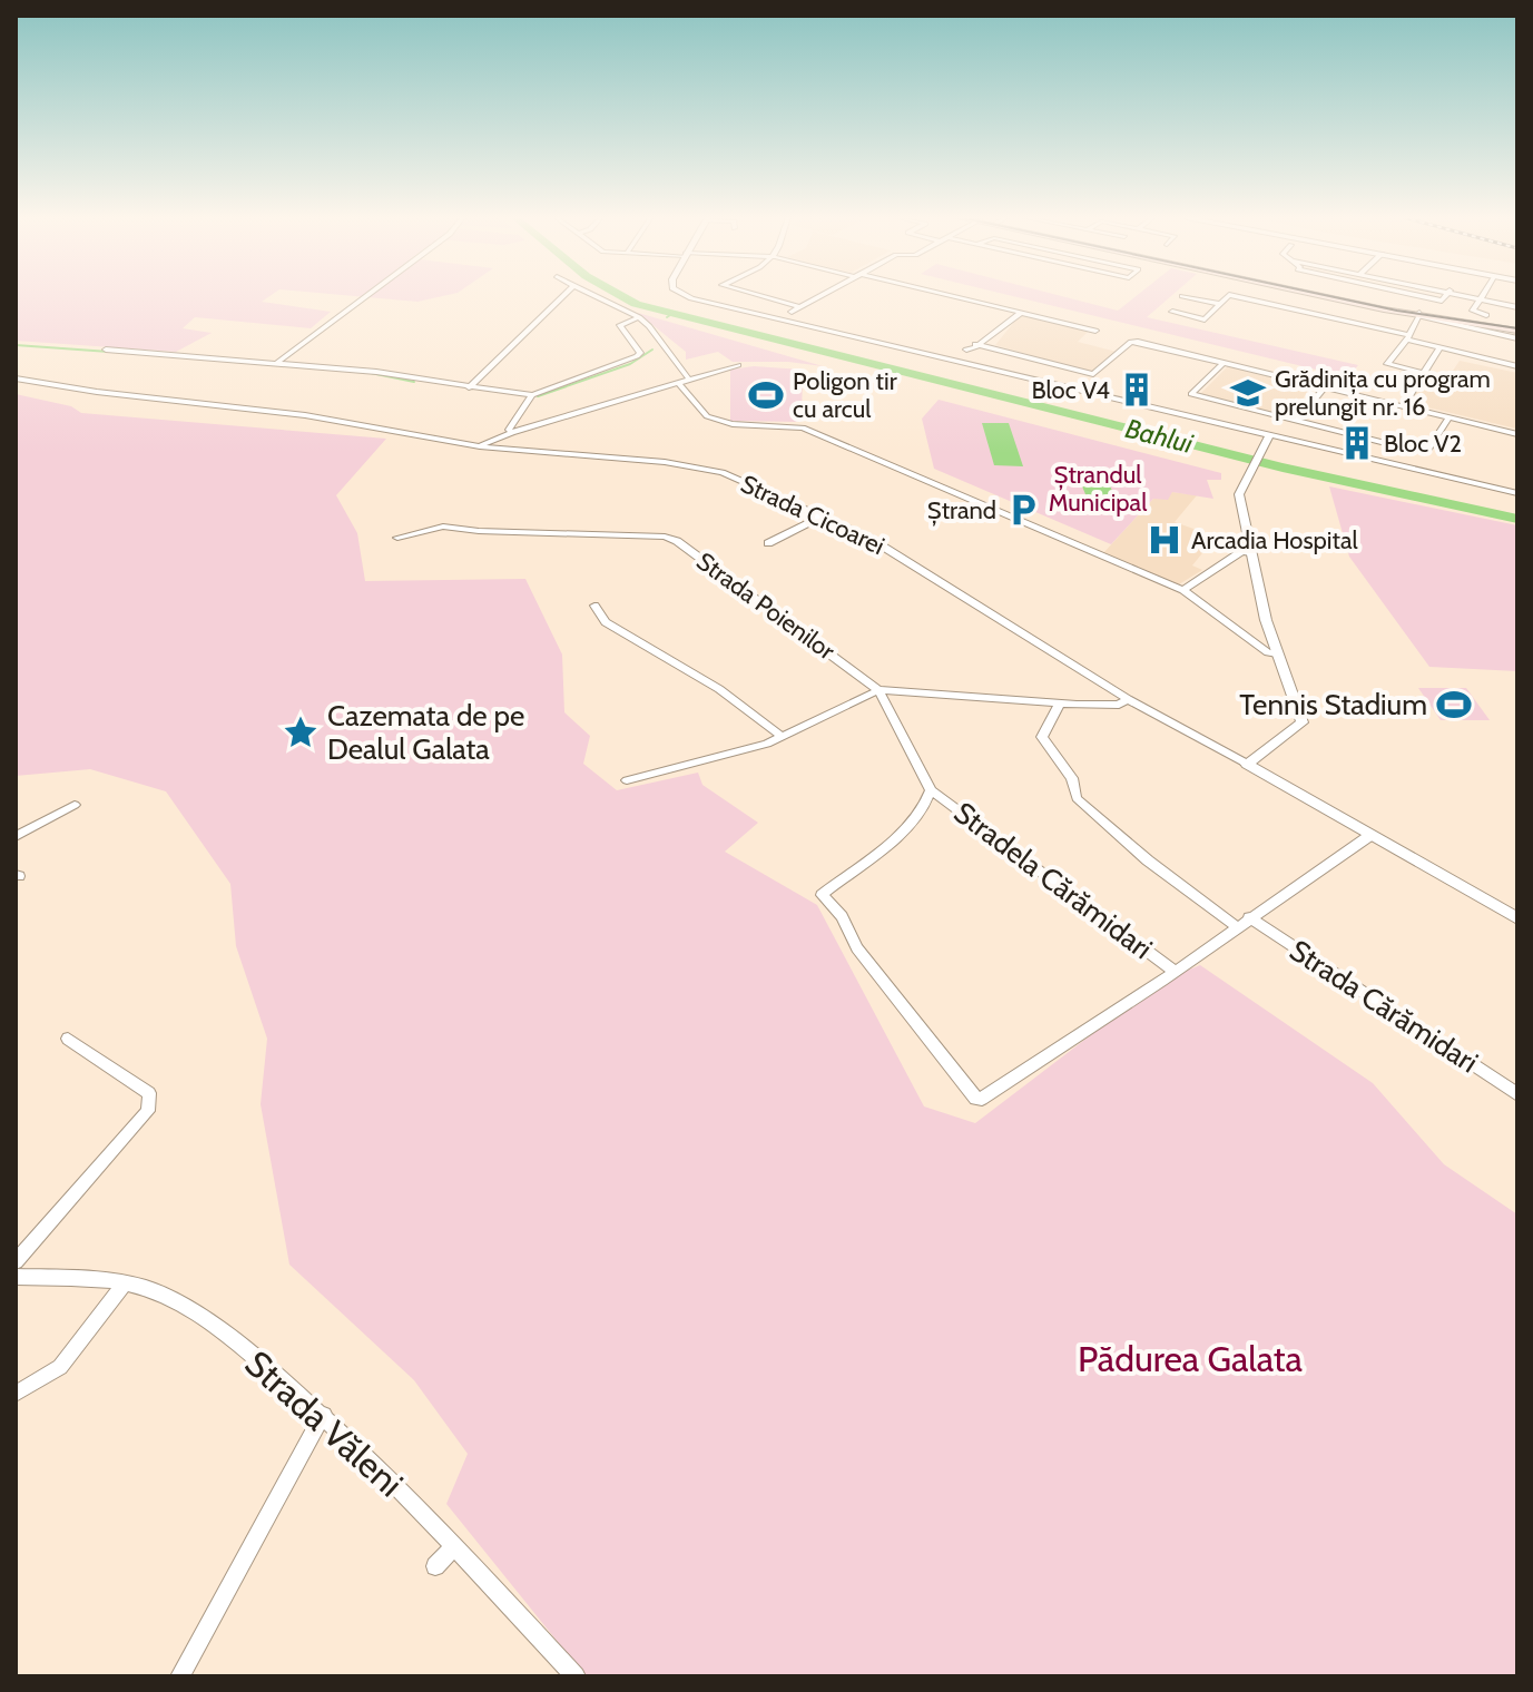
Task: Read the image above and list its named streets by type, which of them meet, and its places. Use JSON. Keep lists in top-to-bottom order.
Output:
{
  "streets": {
    "street": [
      "Strada Cicoarei",
      "Strada Poienilor",
      "Stradela Cărămidari",
      "Strada Cărămidari",
      "Strada Văleni"
    ]
  },
  "crossings": [
    ["Strada Cicoarei", "Stradela Cărămidari"],
    ["Strada Poienilor", "Stradela Cărămidari"],
    ["Stradela Cărămidari", "Strada Cărămidari"]
  ],
  "water": ["Bahlui"],
  "parks": ["Ștrandul Municipal", "Pădurea Galata"],
  "places": {
    "building": ["Bloc V4", "Bloc V2"],
    "school or university": ["Grădinița cu program prelungit nr. 16"],
    "sports": ["Poligon tir cu arcul", "Tennis Stadium"],
    "parking": ["Ștrand"],
    "hospital": ["Arcadia Hospital"],
    "place": ["Cazemata de pe Dealul Galata"]
  }
}
